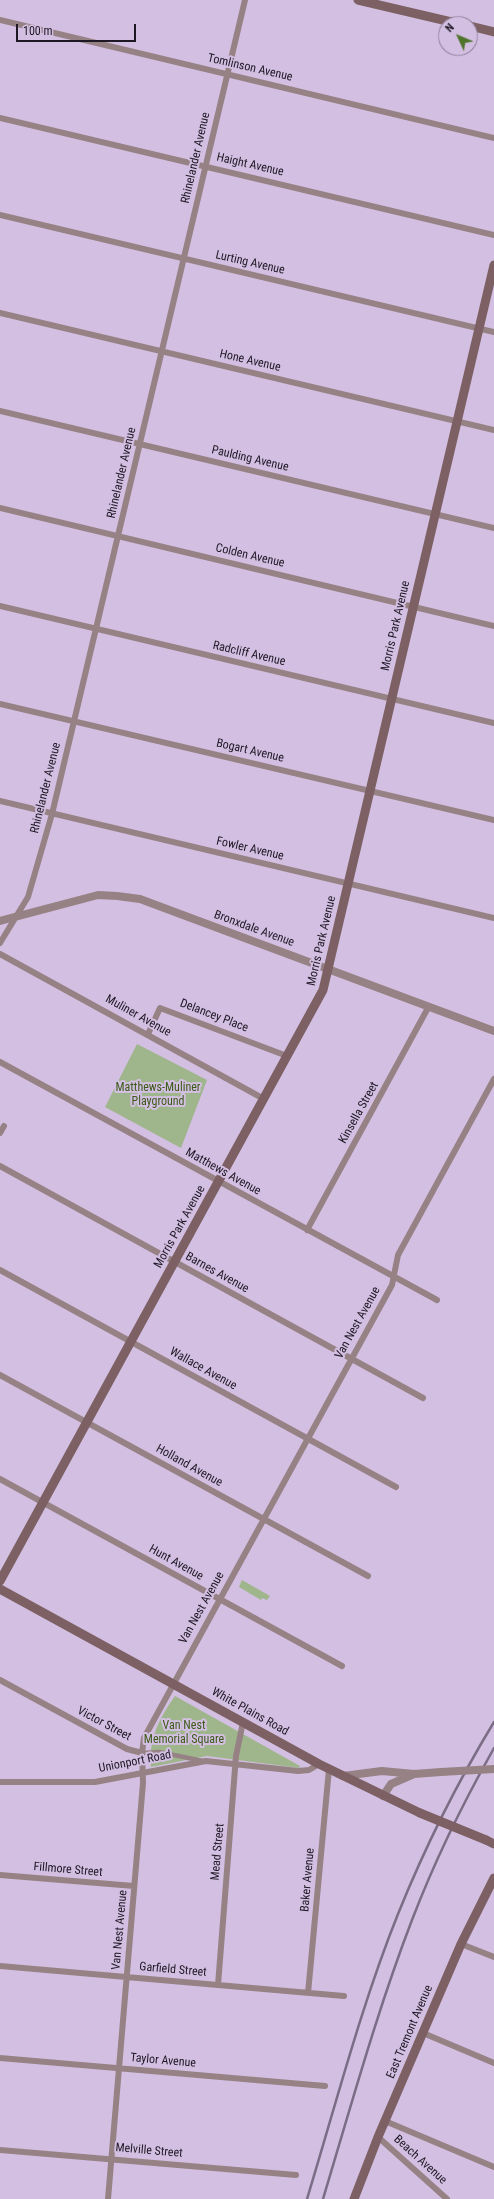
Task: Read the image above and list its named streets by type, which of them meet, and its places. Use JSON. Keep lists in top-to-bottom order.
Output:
{
  "streets": {
    "main road": ["Morris Park Avenue", "White Plains Road", "East Tremont Avenue"],
    "street": [
      "Tomlinson Avenue",
      "Rhinelander Avenue",
      "Haight Avenue",
      "Lurting Avenue",
      "Hone Avenue",
      "Paulding Avenue",
      "Colden Avenue",
      "Radcliff Avenue",
      "Bogart Avenue",
      "Fowler Avenue",
      "Bronxdale Avenue",
      "Muliner Avenue",
      "Delancey Place",
      "Kinsella Street",
      "Matthews Avenue",
      "Barnes Avenue",
      "Van Nest Avenue",
      "Wallace Avenue",
      "Holland Avenue",
      "Hunt Avenue",
      "Victor Street",
      "Unionport Road",
      "Mead Street",
      "Fillmore Street",
      "Baker Avenue",
      "Garfield Street",
      "Taylor Avenue",
      "Melville Street",
      "Beach Avenue"
    ]
  },
  "crossings": [
    ["Tomlinson Avenue", "Rhinelander Avenue"],
    ["Rhinelander Avenue", "Haight Avenue"],
    ["Rhinelander Avenue", "Lurting Avenue"],
    ["Rhinelander Avenue", "Hone Avenue"],
    ["Rhinelander Avenue", "Paulding Avenue"],
    ["Rhinelander Avenue", "Colden Avenue"],
    ["Rhinelander Avenue", "Radcliff Avenue"],
    ["Rhinelander Avenue", "Bogart Avenue"],
    ["Rhinelander Avenue", "Fowler Avenue"],
    ["Rhinelander Avenue", "Bronxdale Avenue"],
    ["Lurting Avenue", "Morris Park Avenue"],
    ["Hone Avenue", "Morris Park Avenue"],
    ["Paulding Avenue", "Morris Park Avenue"],
    ["Colden Avenue", "Morris Park Avenue"],
    ["Morris Park Avenue", "Radcliff Avenue"],
    ["Morris Park Avenue", "Bogart Avenue"],
    ["Morris Park Avenue", "Fowler Avenue"],
    ["Morris Park Avenue", "Bronxdale Avenue"],
    ["Morris Park Avenue", "Muliner Avenue"],
    ["Morris Park Avenue", "Delancey Place"],
    ["Morris Park Avenue", "Matthews Avenue"],
    ["Morris Park Avenue", "Barnes Avenue"],
    ["Morris Park Avenue", "Wallace Avenue"],
    ["Morris Park Avenue", "Holland Avenue"],
    ["Morris Park Avenue", "Hunt Avenue"],
    ["Bronxdale Avenue", "Kinsella Street"],
    ["Muliner Avenue", "Delancey Place"],
    ["Kinsella Street", "Matthews Avenue"],
    ["Matthews Avenue", "Van Nest Avenue"],
    ["Barnes Avenue", "Van Nest Avenue"],
    ["Van Nest Avenue", "Wallace Avenue"],
    ["Van Nest Avenue", "Holland Avenue"],
    ["Van Nest Avenue", "Hunt Avenue"],
    ["Van Nest Avenue", "White Plains Road"],
    ["Van Nest Avenue", "Victor Street"],
    ["Van Nest Avenue", "Unionport Road"],
    ["Van Nest Avenue", "Fillmore Street"],
    ["Van Nest Avenue", "Garfield Street"],
    ["Van Nest Avenue", "Taylor Avenue"],
    ["Van Nest Avenue", "Melville Street"],
    ["White Plains Road", "Unionport Road"],
    ["White Plains Road", "Mead Street"],
    ["White Plains Road", "Baker Avenue"],
    ["Victor Street", "Unionport Road"],
    ["Unionport Road", "Mead Street"],
    ["Mead Street", "Garfield Street"],
    ["Baker Avenue", "Garfield Street"],
    ["East Tremont Avenue", "Beach Avenue"]
  ],
  "parks": ["Matthews-Muliner Playground", "Van Nest Memorial Square"],
  "scale_bar": "100 m",
  "north": "top left"
}
